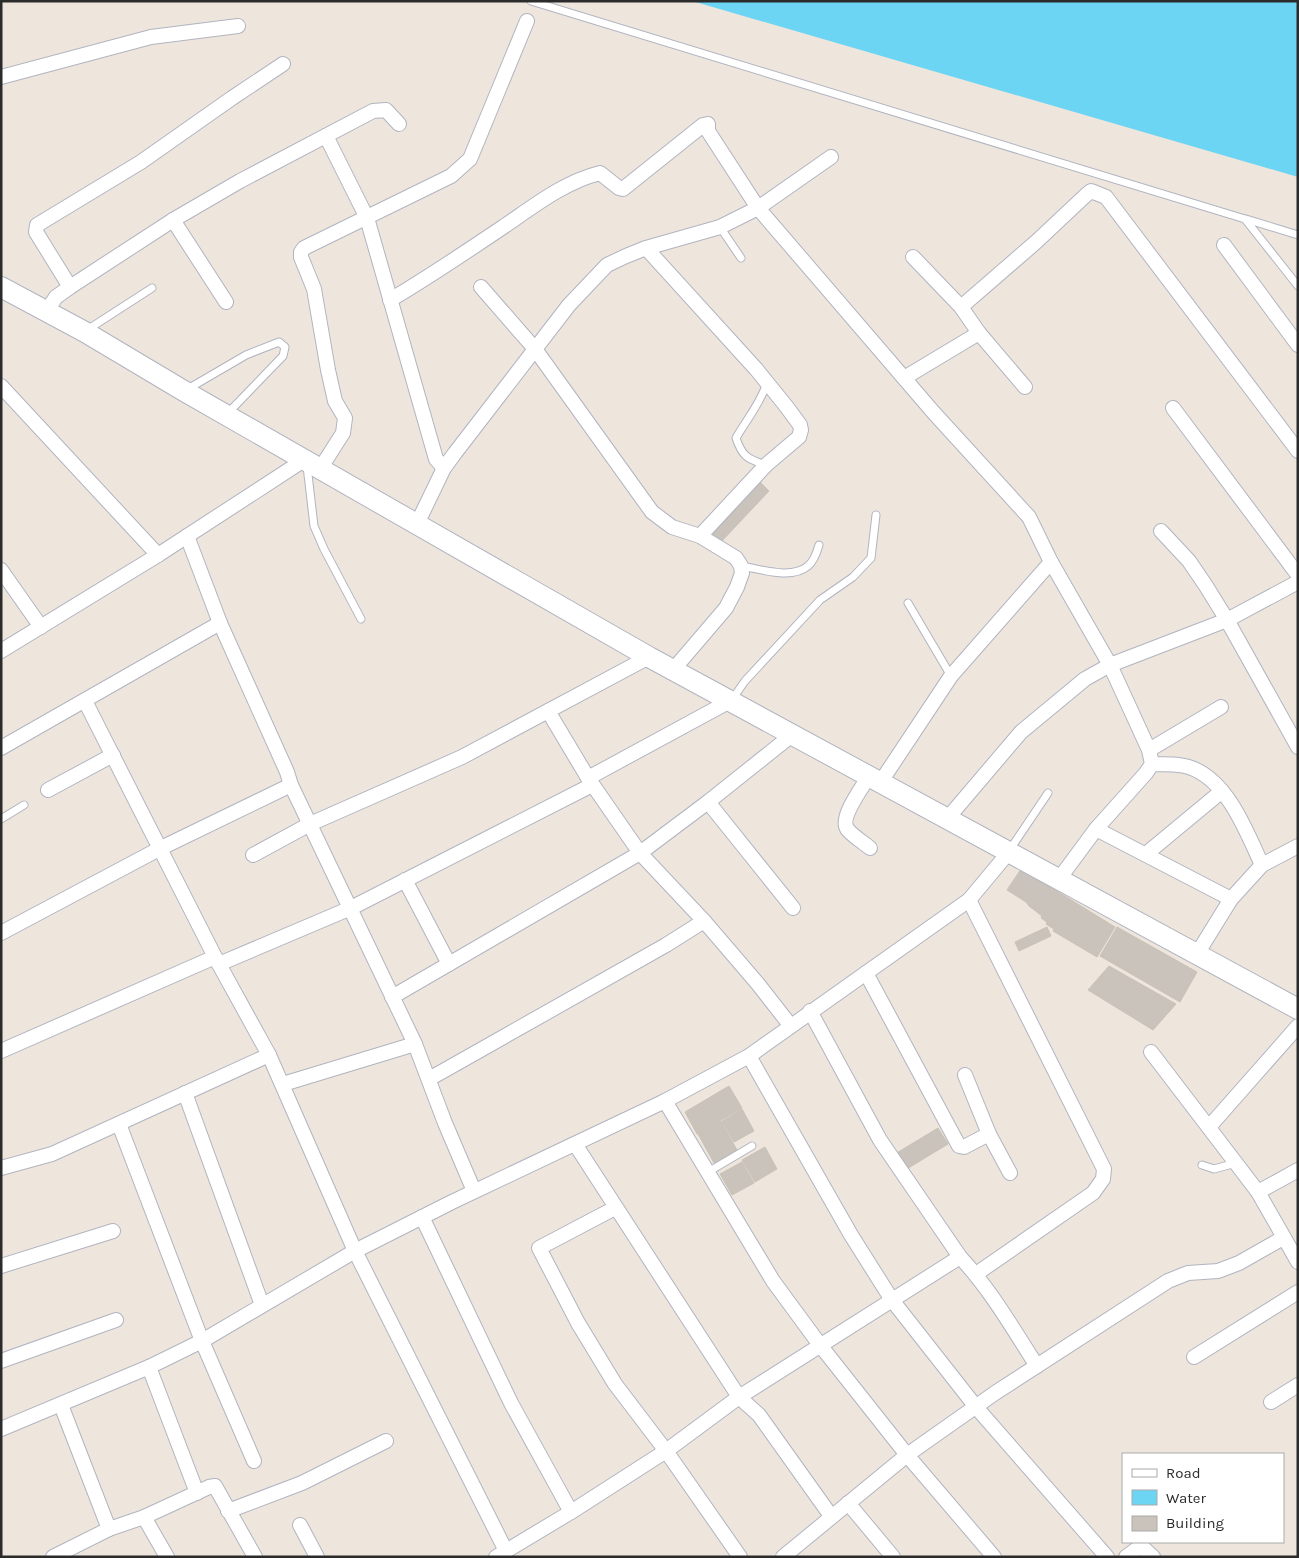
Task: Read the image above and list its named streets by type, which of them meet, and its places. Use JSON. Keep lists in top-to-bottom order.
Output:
{
  "legend": ["Road", "Water", "Building"]
}
